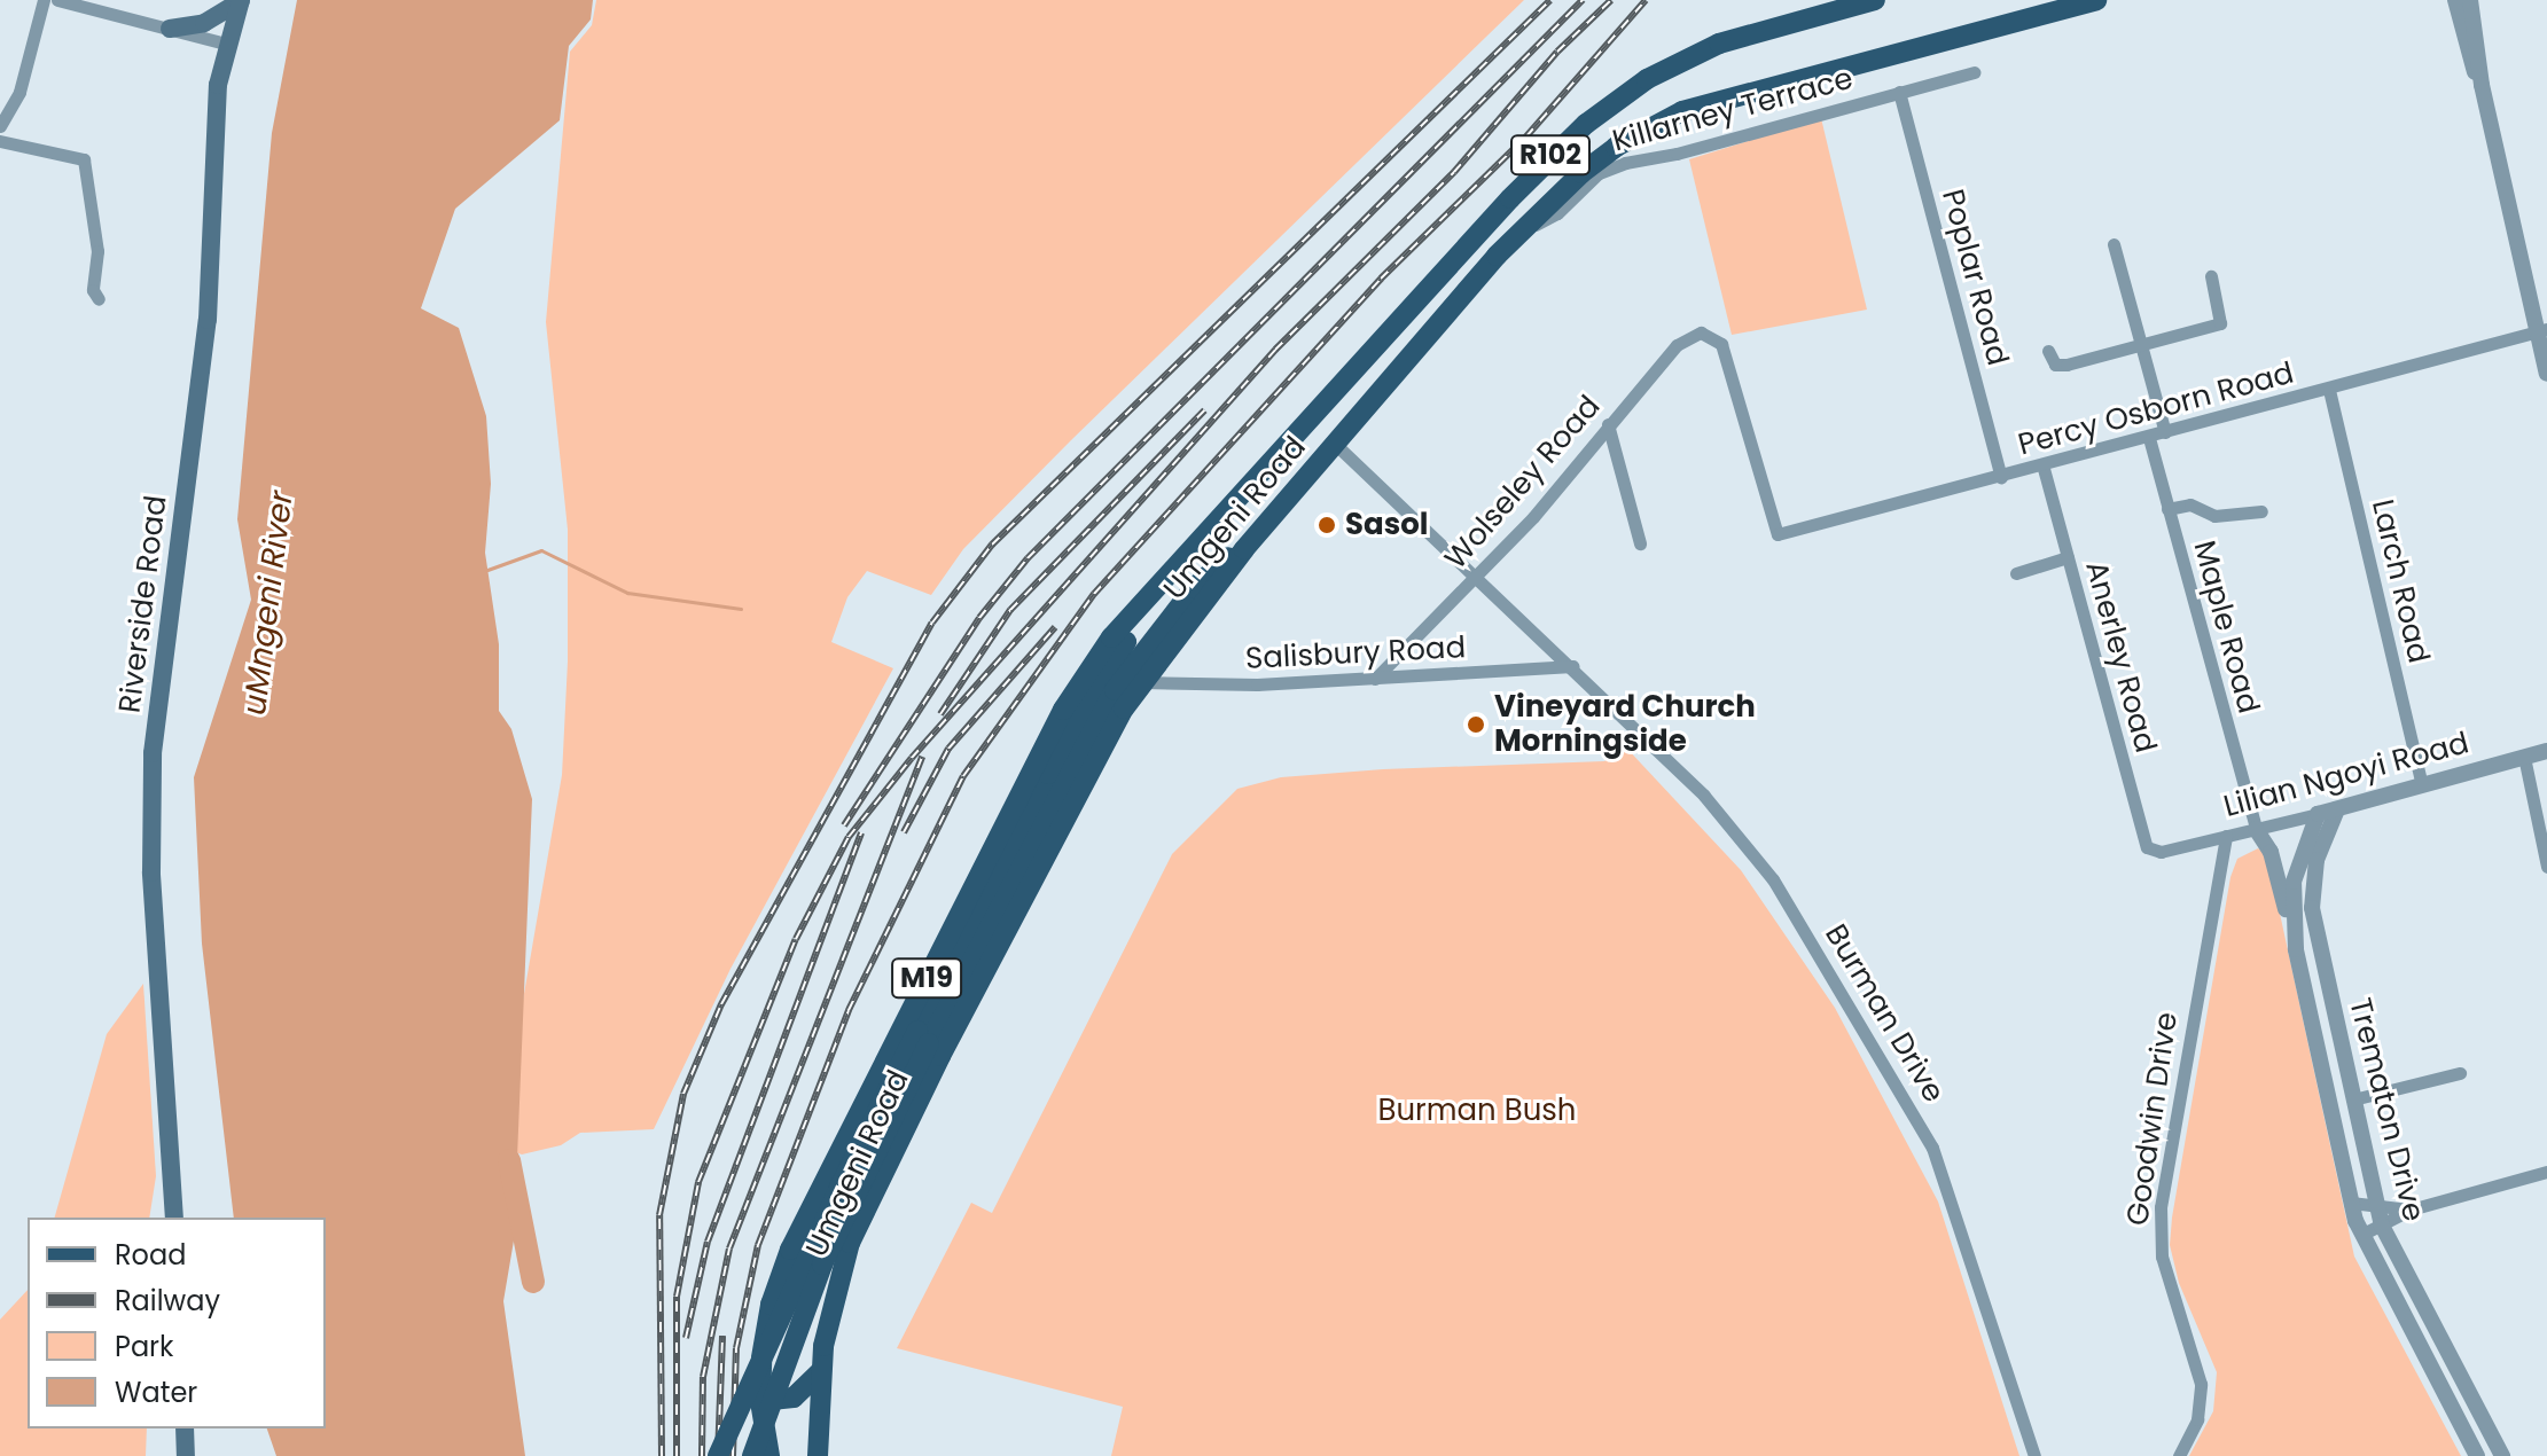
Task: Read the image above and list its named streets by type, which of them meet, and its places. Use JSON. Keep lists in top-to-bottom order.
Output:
{
  "streets": {
    "main road": [
      "R102",
      "Umgeni Road",
      "Riverside Road",
      "M19"
    ],
    "street": [
      "Killarney Terrace",
      "Poplar Road",
      "Percy Osborn Road",
      "Wolseley Road",
      "Larch Road",
      "Maple Road",
      "Salisbury Road",
      "Anerley Road",
      "Lilian Ngoyi Road",
      "Burman Drive",
      "Trematon Drive",
      "Goodwin Drive"
    ]
  },
  "crossings": [
    ["Killarney Terrace", "Poplar Road"],
    ["Killarney Terrace", "Umgeni Road"],
    ["Poplar Road", "Percy Osborn Road"],
    ["Percy Osborn Road", "Wolseley Road"],
    ["Percy Osborn Road", "Larch Road"],
    ["Percy Osborn Road", "Maple Road"],
    ["Percy Osborn Road", "Anerley Road"],
    ["Wolseley Road", "Salisbury Road"],
    ["Wolseley Road", "Burman Drive"],
    ["Umgeni Road", "Salisbury Road"],
    ["Umgeni Road", "Burman Drive"],
    ["Larch Road", "Lilian Ngoyi Road"],
    ["Maple Road", "Lilian Ngoyi Road"],
    ["Salisbury Road", "Burman Drive"],
    ["Anerley Road", "Lilian Ngoyi Road"],
    ["Lilian Ngoyi Road", "Trematon Drive"],
    ["Lilian Ngoyi Road", "Goodwin Drive"]
  ],
  "water": ["uMngeni River"],
  "parks": ["Burman Bush"],
  "places": ["Sasol", "Vineyard Church Morningside"],
  "legend": [
    "Road",
    "Railway",
    "Park",
    "Water"
  ]
}
